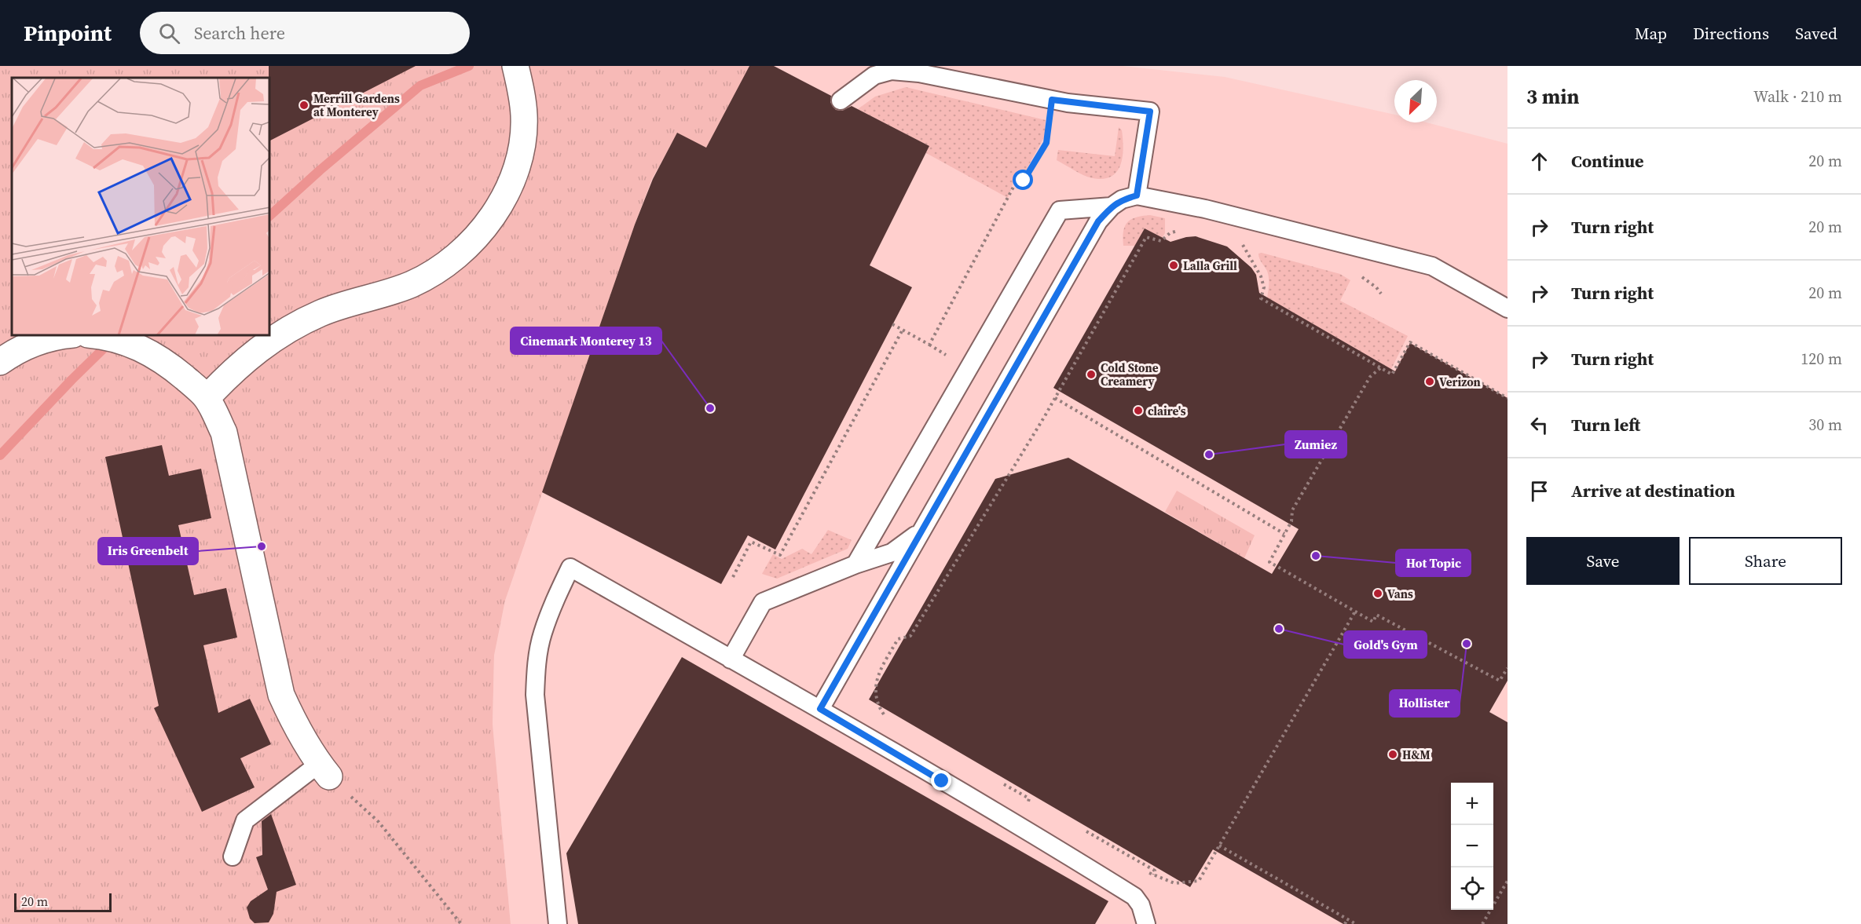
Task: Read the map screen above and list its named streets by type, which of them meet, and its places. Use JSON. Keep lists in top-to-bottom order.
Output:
{
  "places": [
    "Merrill Gardens at Monterey",
    "Lalla Grill",
    "Cold Stone Creamery",
    "Verizon",
    "Cinemark Monterey 13",
    "claire's",
    "Zumiez",
    "Iris Greenbelt",
    "Hot Topic",
    "Vans",
    "Gold's Gym",
    "Hollister",
    "H&M"
  ],
  "scale_bar": "20 m",
  "north": "bottom left",
  "page": {
    "header": "Pinpoint",
    "search": "Search here",
    "nav": ["Map", "Directions", "Saved"],
    "heading": ["3 min", "Walk · 210 m"],
    "list": [
      ["Continue", "20 m"],
      ["Turn right", "20 m"],
      ["Turn right", "20 m"],
      ["Turn right", "120 m"],
      ["Turn left", "30 m"],
      "Arrive at destination"
    ],
    "buttons": ["Save", "Share"],
    "map_buttons": ["+", "−"],
    "scale": "20 m"
  }
}
